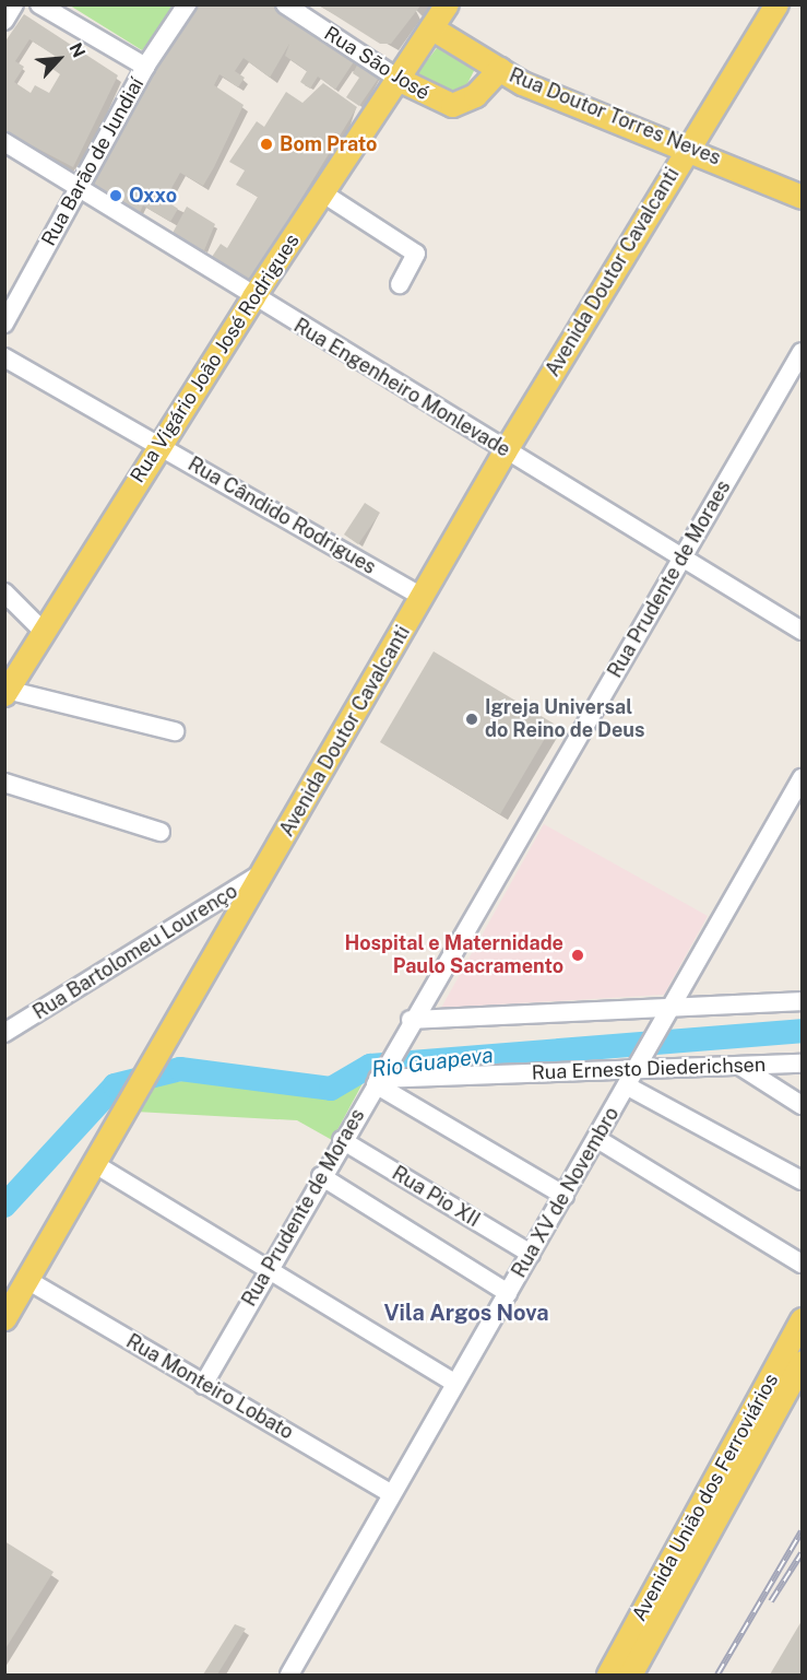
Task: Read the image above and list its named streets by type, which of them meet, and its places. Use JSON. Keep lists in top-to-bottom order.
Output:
{
  "streets": {
    "main road": [
      "Rua São José",
      "Rua Doutor Torres Neves",
      "Avenida Doutor Cavalcanti",
      "Rua Vigário João José Rodrigues",
      "Avenida União dos Ferroviários"
    ],
    "street": [
      "Rua Barão de Jundiaí",
      "Rua Engenheiro Monlevade",
      "Rua Cândido Rodrigues",
      "Rua Prudente de Moraes",
      "Rua Bartolomeu Lourenço",
      "Rua Ernesto Diederichsen",
      "Rua XV de Novembro",
      "Rua Pio XII",
      "Rua Monteiro Lobato"
    ]
  },
  "crossings": [
    ["Rua São José", "Rua Doutor Torres Neves"],
    ["Rua São José", "Rua Vigário João José Rodrigues"],
    ["Rua Doutor Torres Neves", "Avenida Doutor Cavalcanti"],
    ["Rua Doutor Torres Neves", "Rua Vigário João José Rodrigues"],
    ["Rua Barão de Jundiaí", "Rua Engenheiro Monlevade"],
    ["Avenida Doutor Cavalcanti", "Rua Engenheiro Monlevade"],
    ["Avenida Doutor Cavalcanti", "Rua Cândido Rodrigues"],
    ["Avenida Doutor Cavalcanti", "Rua Bartolomeu Lourenço"],
    ["Avenida Doutor Cavalcanti", "Rua Monteiro Lobato"],
    ["Rua Vigário João José Rodrigues", "Rua Engenheiro Monlevade"],
    ["Rua Vigário João José Rodrigues", "Rua Cândido Rodrigues"],
    ["Rua Engenheiro Monlevade", "Rua Prudente de Moraes"],
    ["Rua Prudente de Moraes", "Rua Ernesto Diederichsen"],
    ["Rua Prudente de Moraes", "Rua Pio XII"],
    ["Rua Prudente de Moraes", "Rua Monteiro Lobato"],
    ["Rua Ernesto Diederichsen", "Rua XV de Novembro"],
    ["Rua XV de Novembro", "Rua Pio XII"],
    ["Rua XV de Novembro", "Rua Monteiro Lobato"]
  ],
  "districts": ["Vila Argos Nova"],
  "water": ["Rio Guapeva"],
  "places": [
    "Bom Prato",
    "Oxxo",
    "Igreja Universal do Reino de Deus",
    "Hospital e Maternidade Paulo Sacramento"
  ],
  "north": "top right"
}
